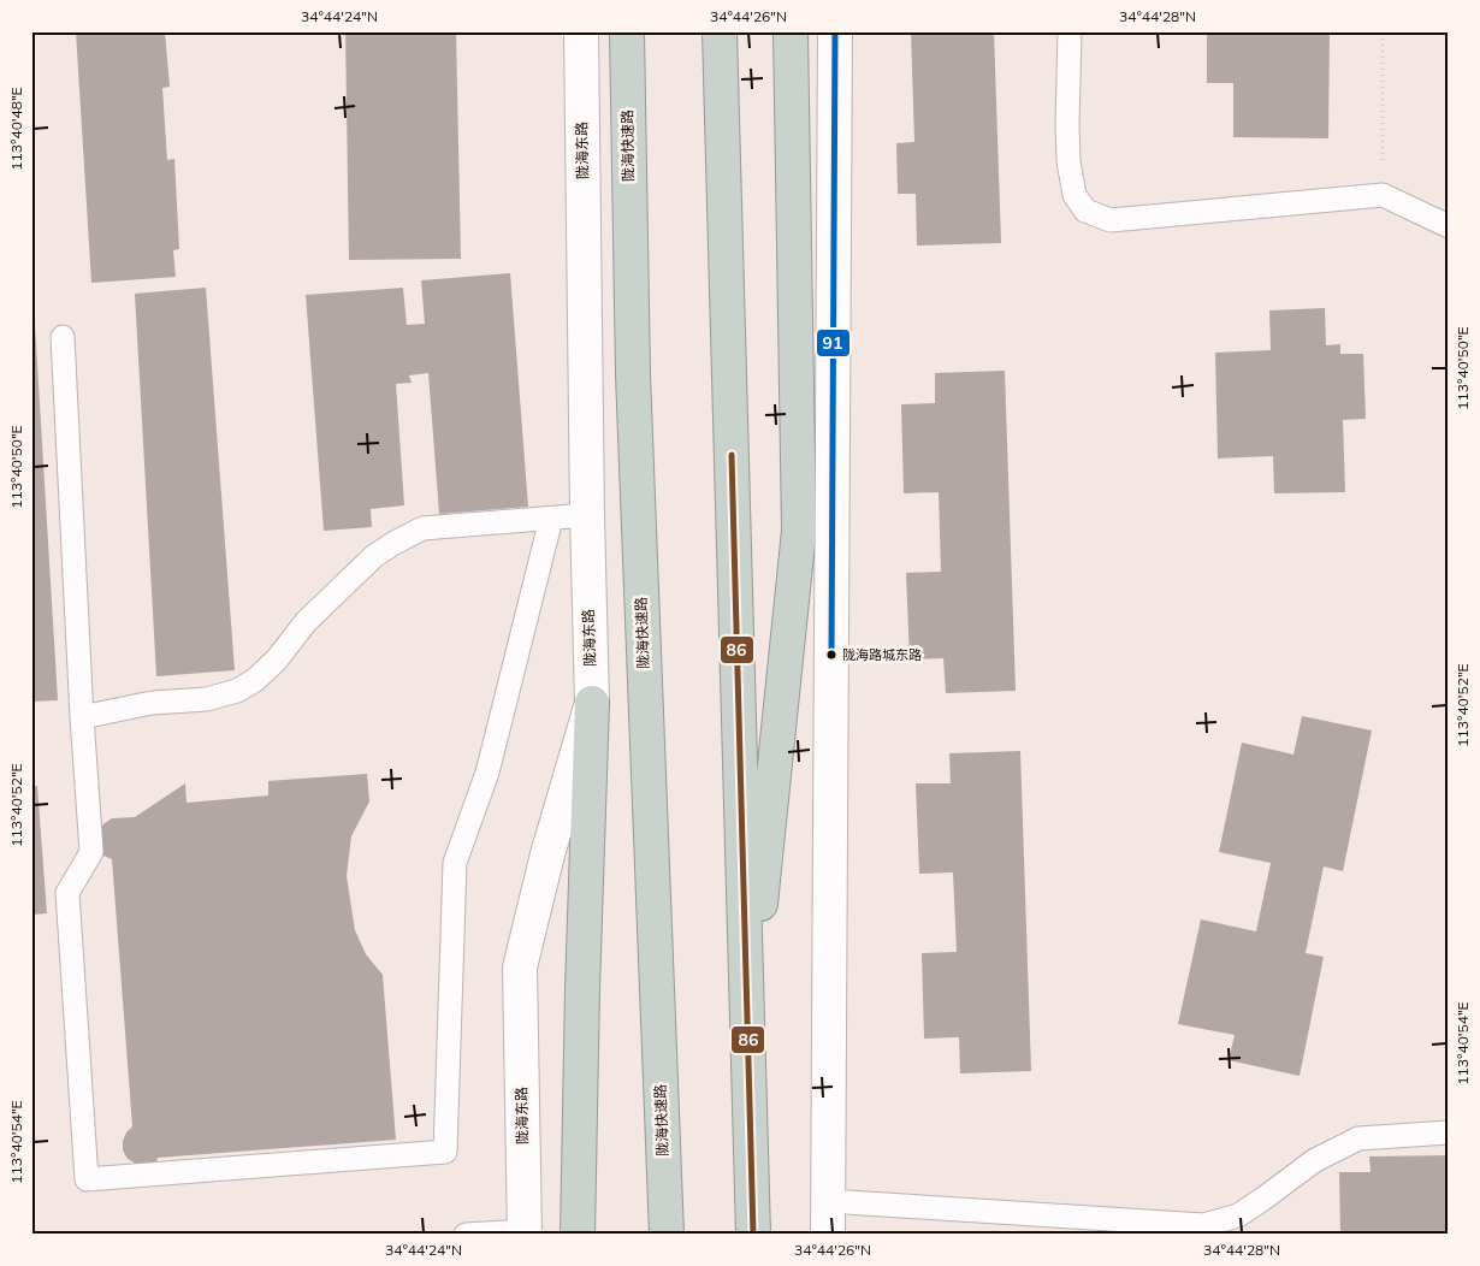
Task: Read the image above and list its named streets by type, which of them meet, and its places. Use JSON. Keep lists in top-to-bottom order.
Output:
{
  "streets": {
    "highway": ["陇海快速路"],
    "street": ["陇海东路"]
  },
  "places": ["陇海路城东路"],
  "lines": ["transit line 91", "transit line 86"],
  "coordinates": [
    "34°44'24\"N",
    "34°44'26\"N",
    "34°44'28\"N",
    "113°40'48\"E",
    "113°40'50\"E",
    "113°40'52\"E",
    "113°40'54\"E"
  ]
}
